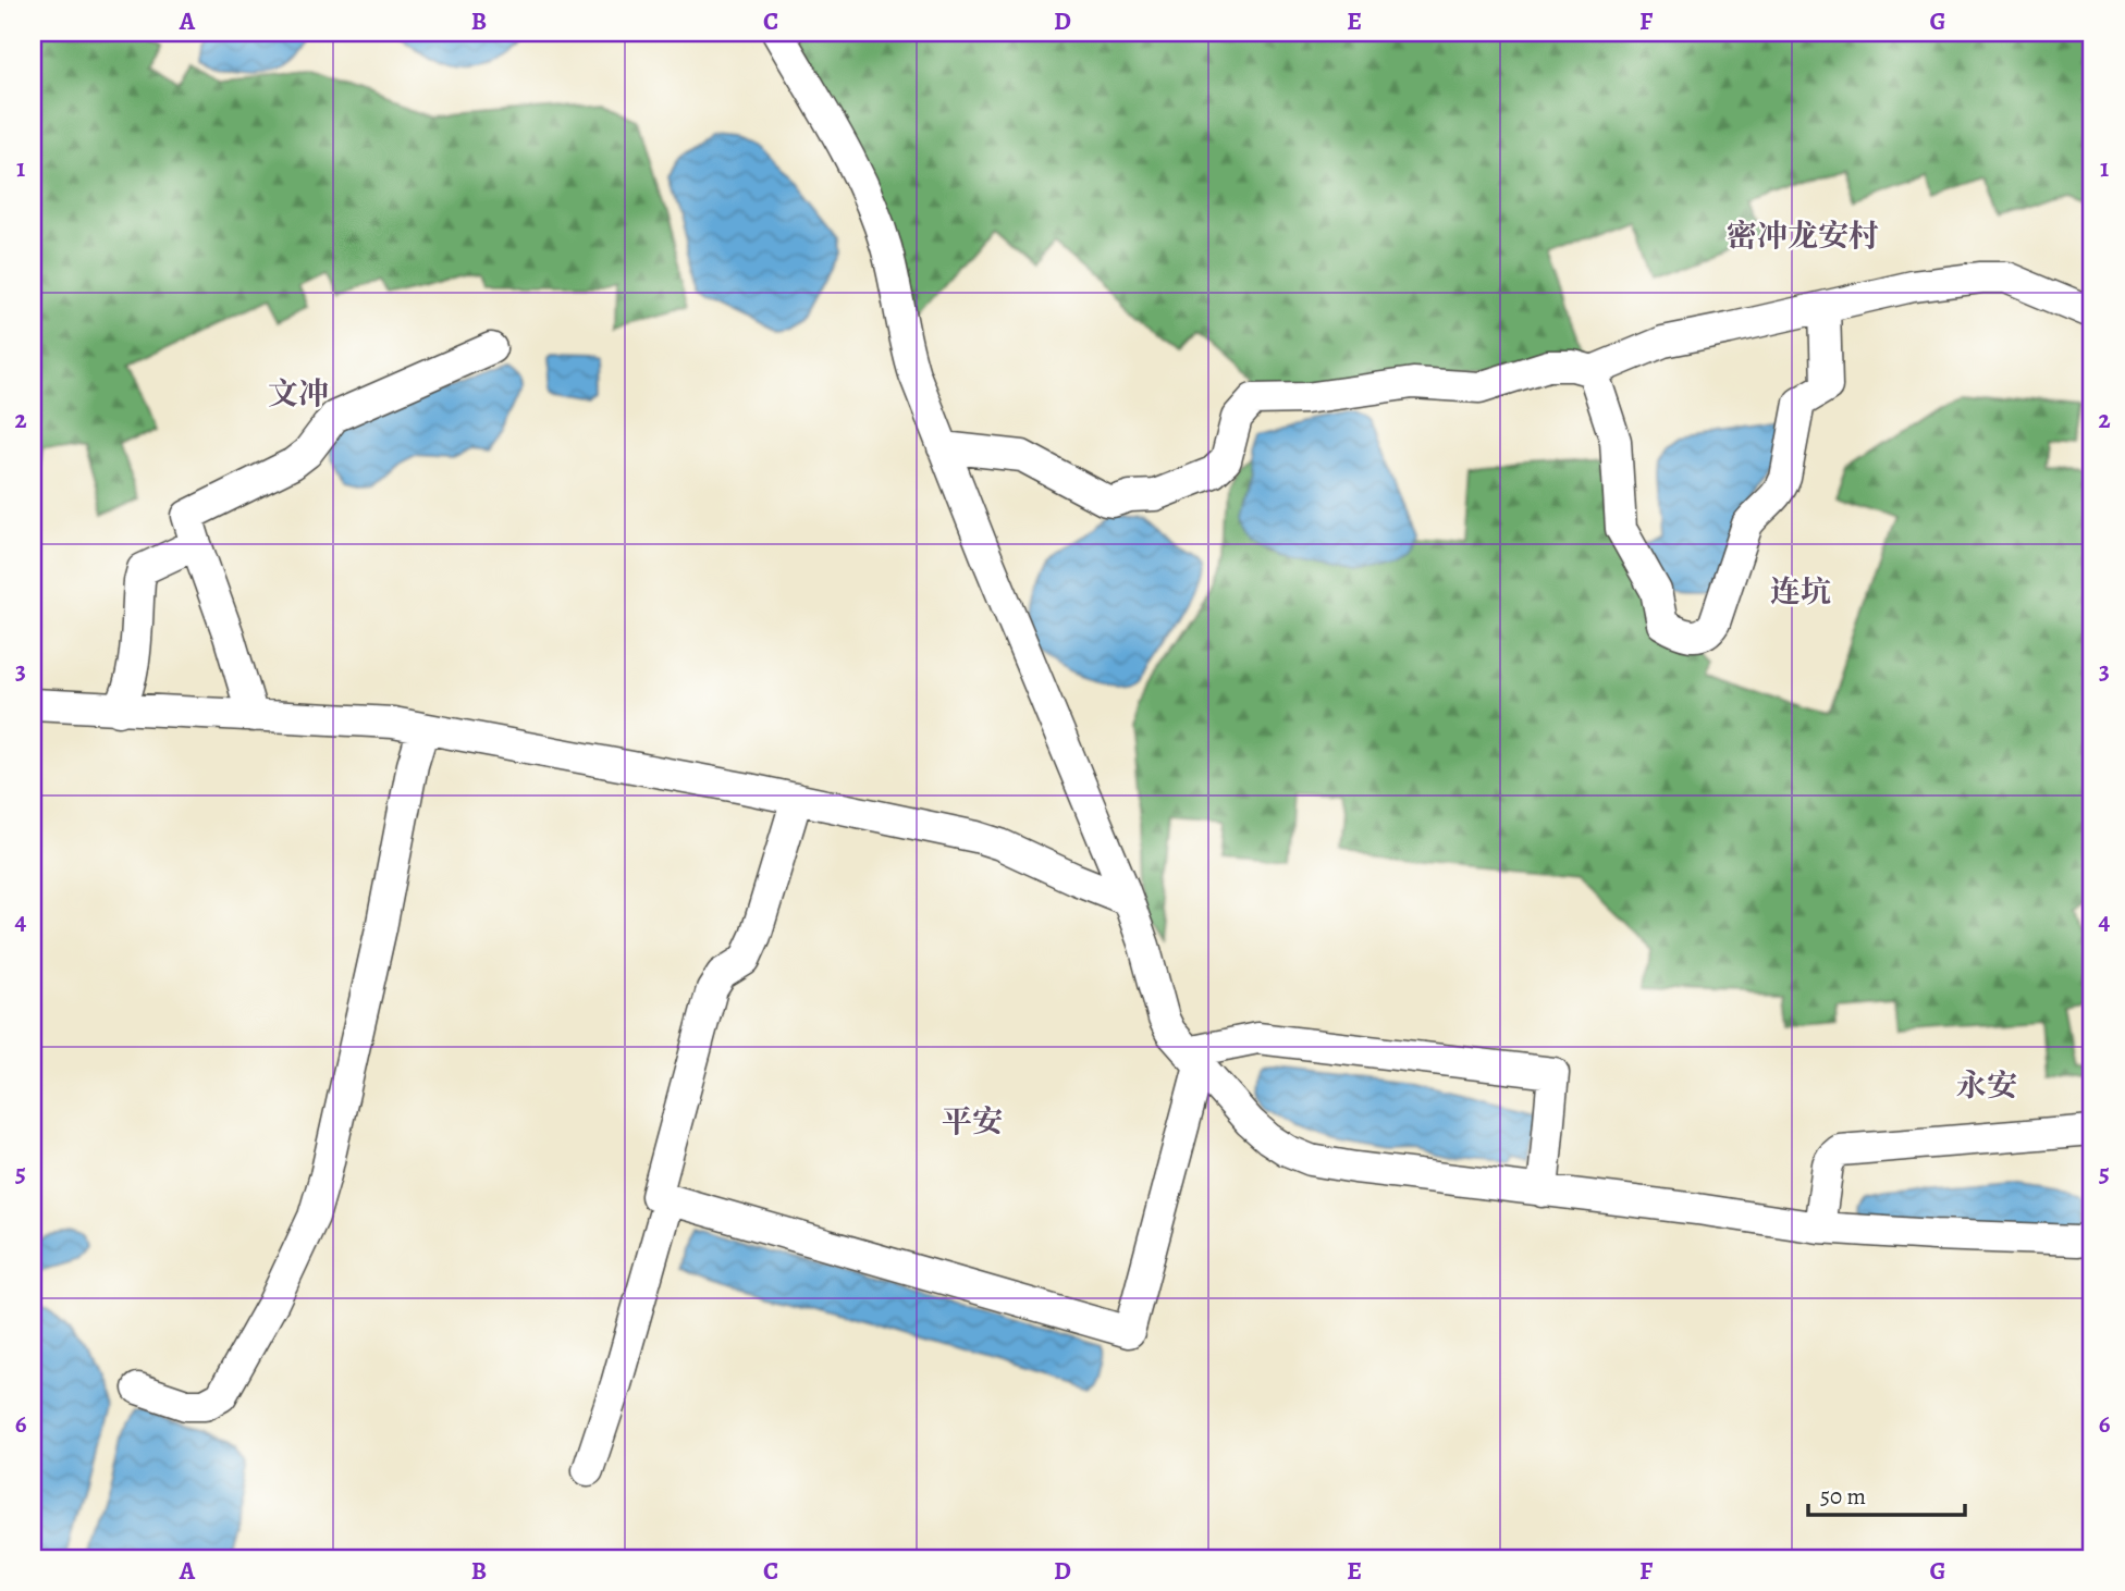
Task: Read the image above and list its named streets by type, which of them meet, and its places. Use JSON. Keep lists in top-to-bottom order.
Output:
{
  "districts": [
    "密冲龙安村",
    "文冲",
    "连坑",
    "永安",
    "平安"
  ],
  "scale_bar": "50 m",
  "grid": {
    "columns": [
      "A",
      "B",
      "C",
      "D",
      "E",
      "F",
      "G"
    ],
    "rows": [
      "1",
      "2",
      "3",
      "4",
      "5",
      "6"
    ]
  }
}
